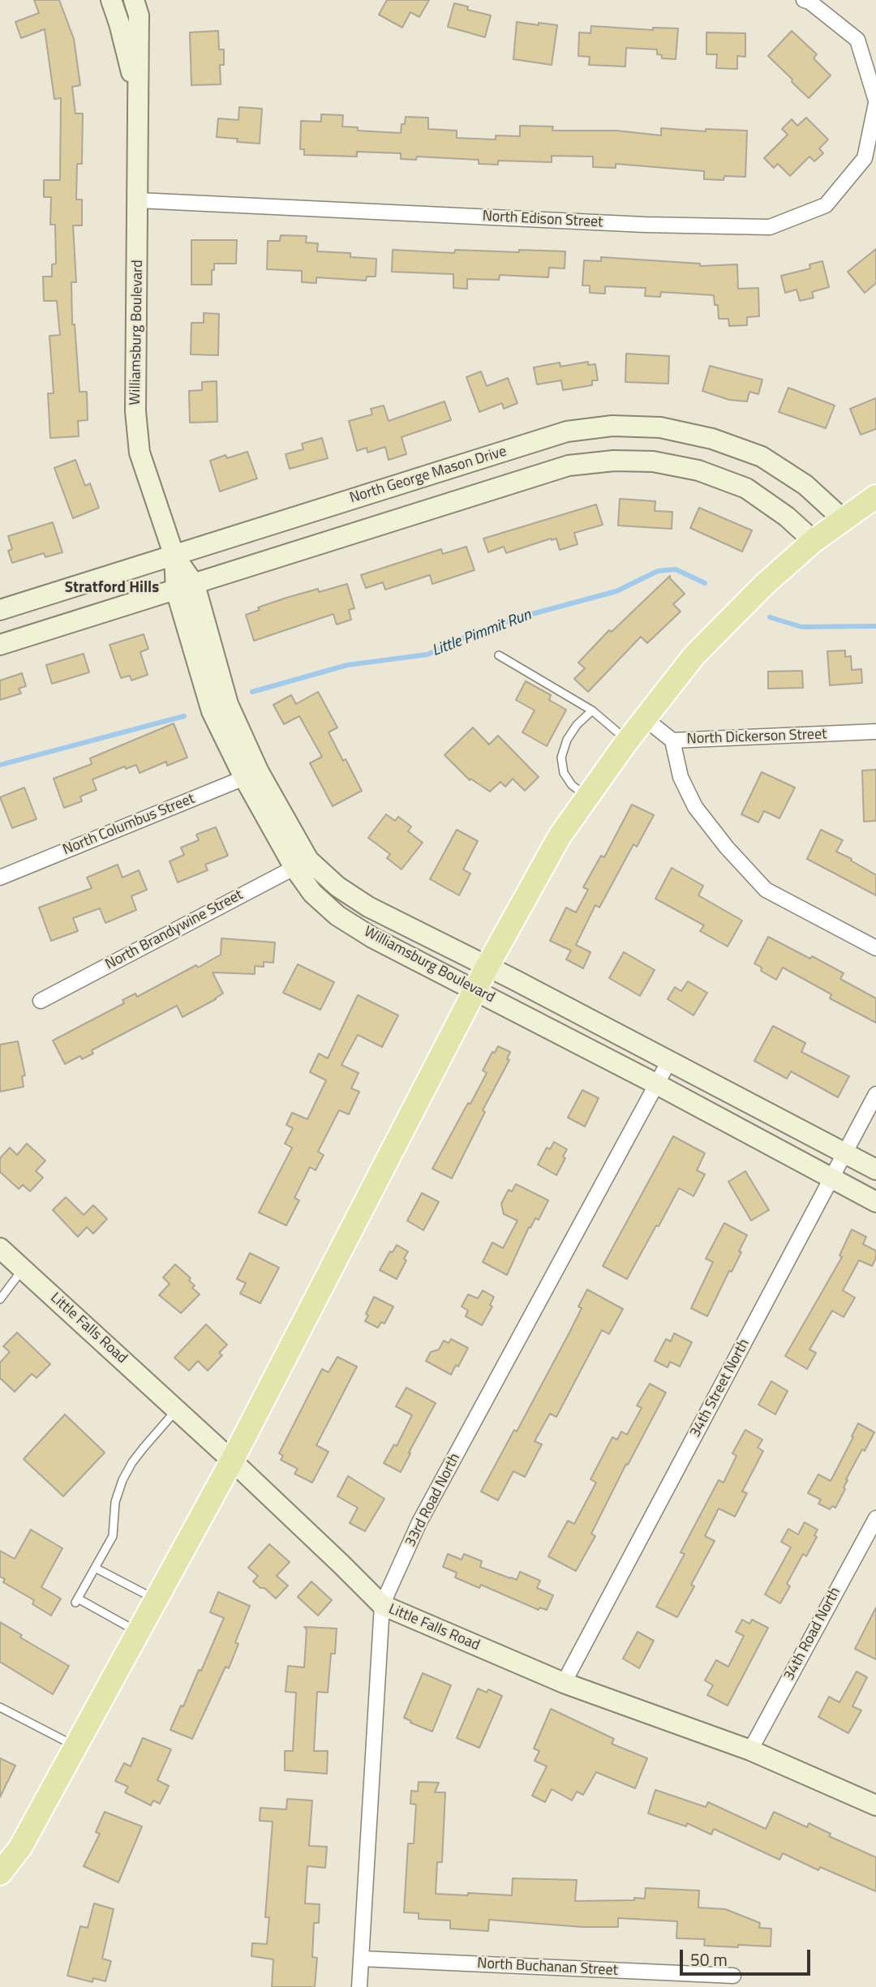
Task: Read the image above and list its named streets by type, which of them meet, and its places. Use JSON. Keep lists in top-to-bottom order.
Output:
{
  "streets": {
    "street": [
      "North Edison Street",
      "Williamsburg Boulevard",
      "North George Mason Drive",
      "North Dickerson Street",
      "North Columbus Street",
      "North Brandywine Street",
      "Little Falls Road",
      "34th Street North",
      "33rd Road North",
      "34th Road North",
      "North Buchanan Street"
    ]
  },
  "crossings": [
    ["North Edison Street", "Williamsburg Boulevard"],
    ["Williamsburg Boulevard", "North George Mason Drive"],
    ["Williamsburg Boulevard", "North Columbus Street"],
    ["Williamsburg Boulevard", "North Brandywine Street"],
    ["Williamsburg Boulevard", "34th Street North"],
    ["Williamsburg Boulevard", "33rd Road North"],
    ["Little Falls Road", "34th Street North"],
    ["Little Falls Road", "33rd Road North"],
    ["Little Falls Road", "34th Road North"],
    ["33rd Road North", "North Buchanan Street"]
  ],
  "districts": ["Stratford Hills"],
  "water": ["Little Pimmit Run"],
  "scale_bar": "50 m"
}
